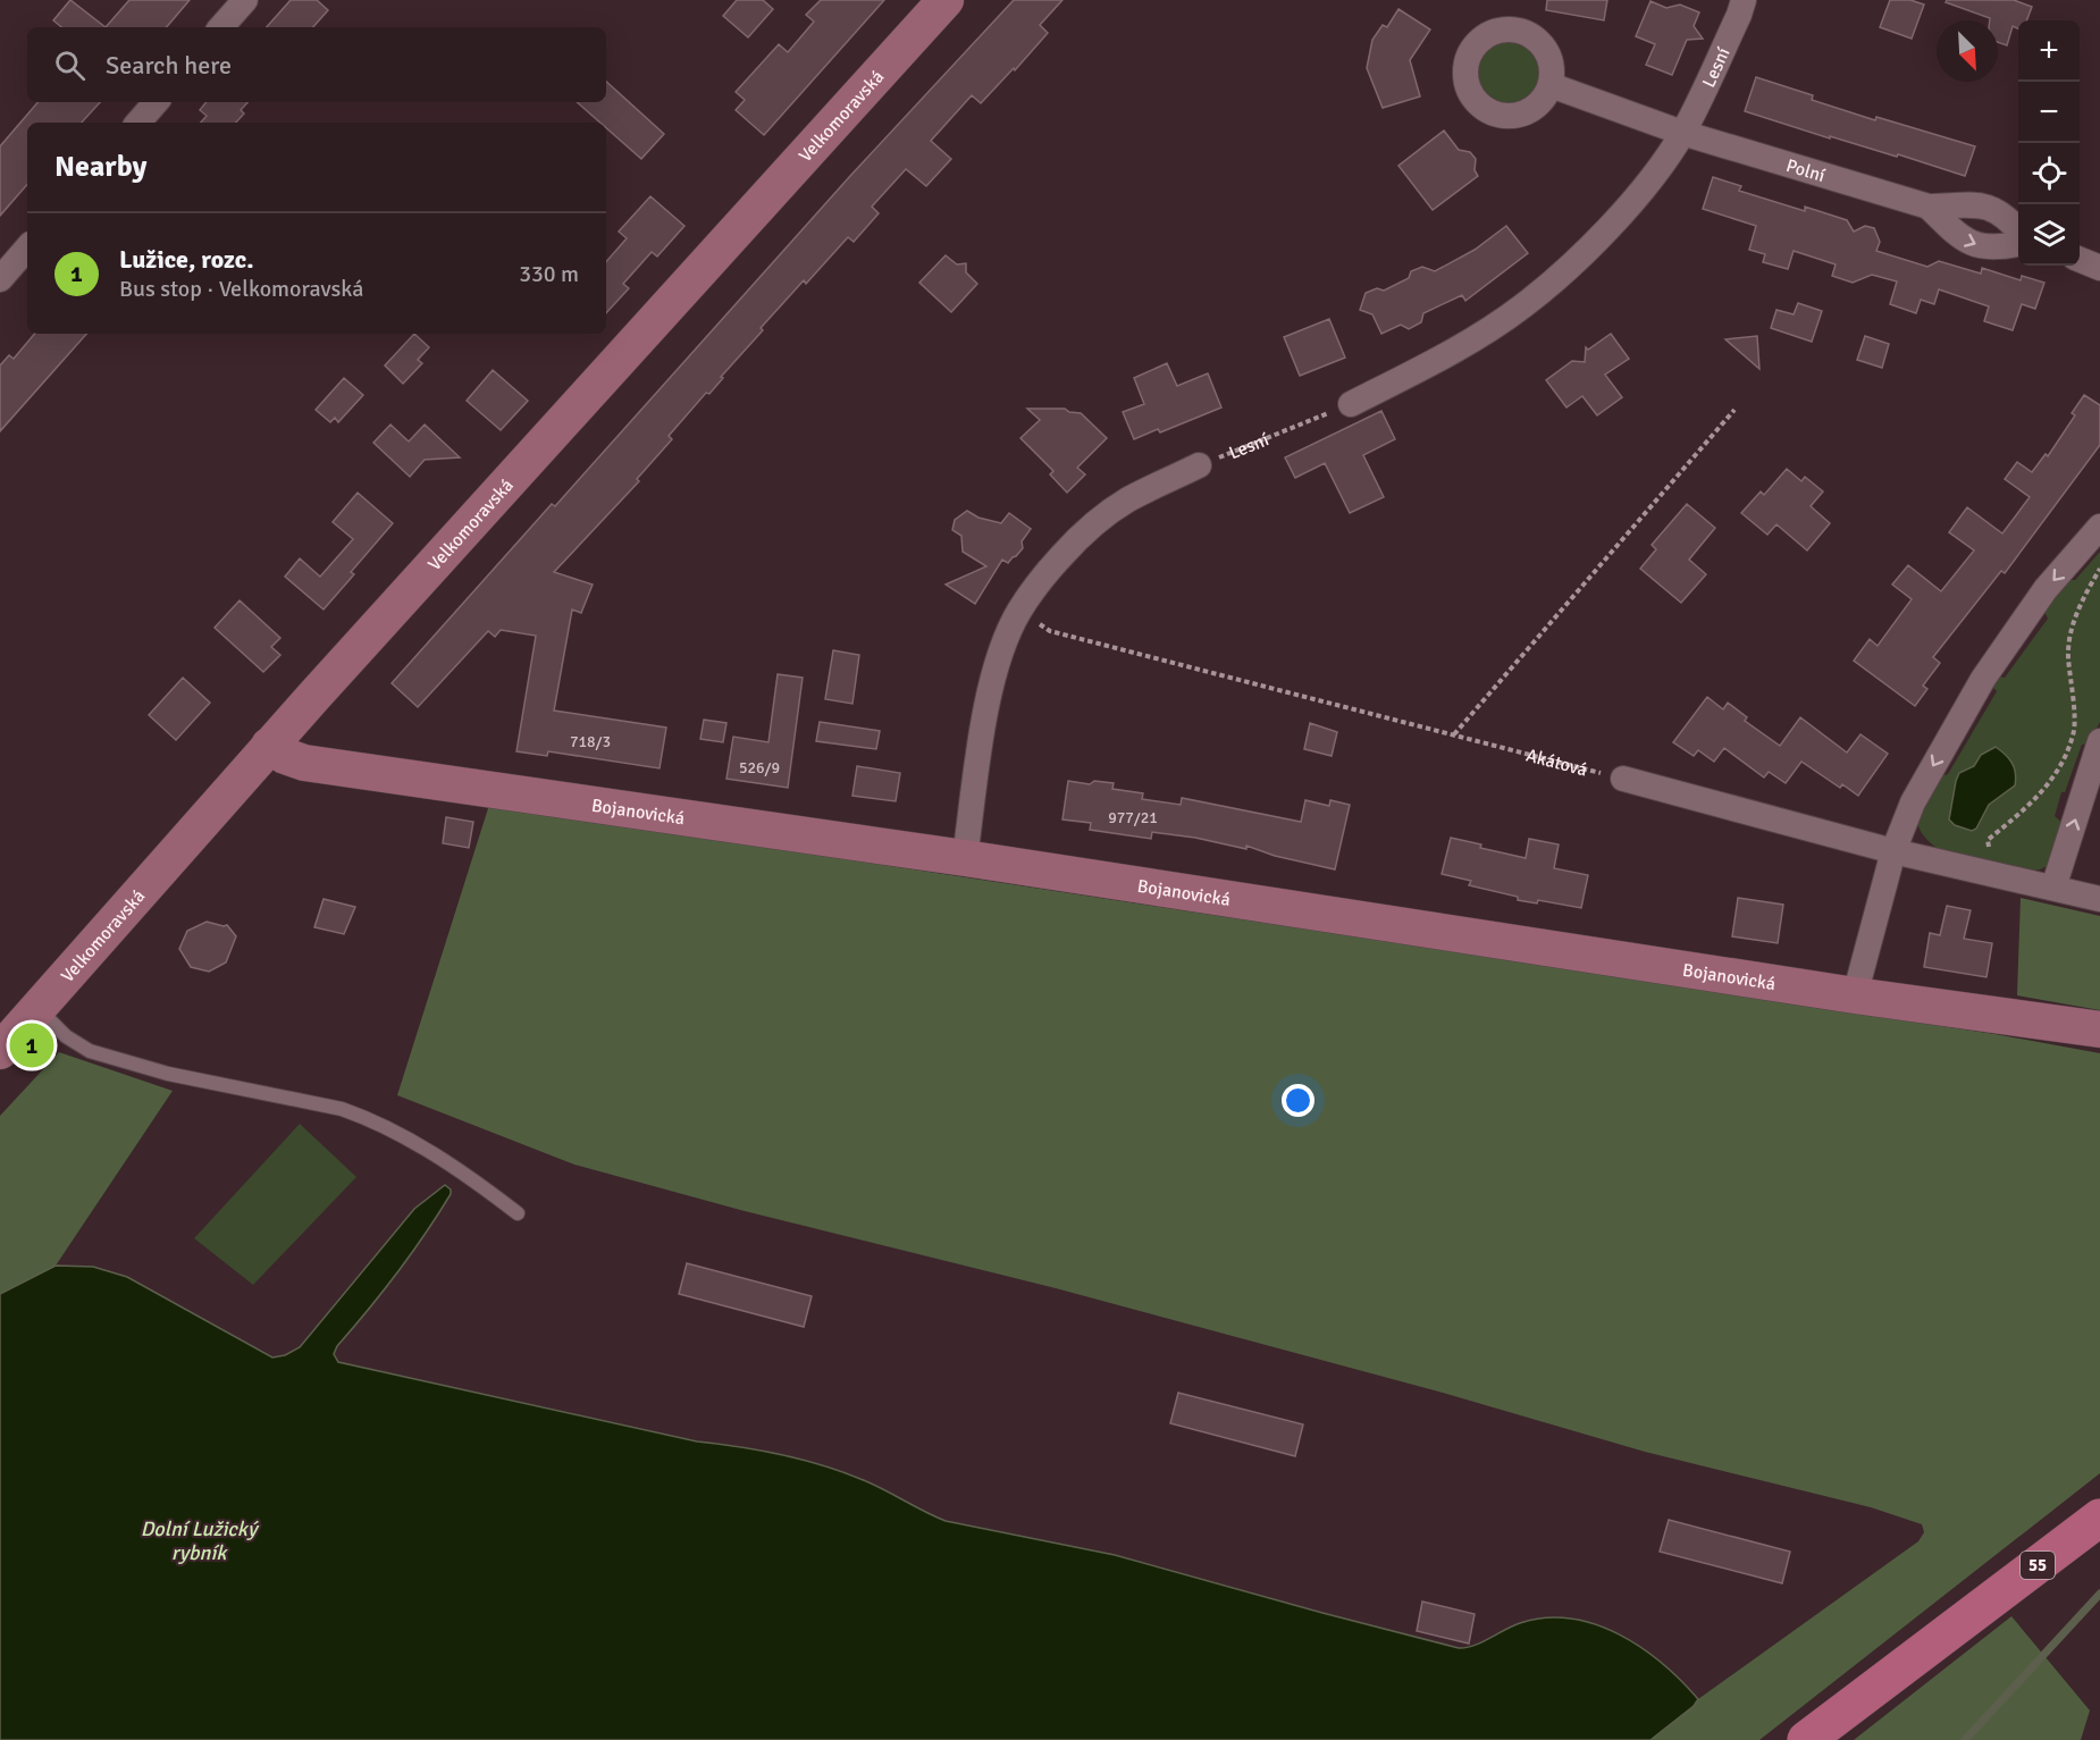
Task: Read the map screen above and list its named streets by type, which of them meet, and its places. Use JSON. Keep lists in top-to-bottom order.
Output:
{
  "streets": {
    "main road": ["55"],
    "street": [
      "Lesní",
      "Velkomoravská",
      "Polní",
      "Bojanovická"
    ],
    "path": ["Akátová"]
  },
  "crossings": [
    ["Lesní", "Polní"],
    ["Velkomoravská", "Bojanovická"]
  ],
  "water": ["Dolní Lužický rybník"],
  "house_numbers": ["718/3", "526/9", "977/21"],
  "north": "bottom right",
  "page": {
    "map_buttons": ["+", "−"],
    "search": "Search here",
    "heading": "Nearby",
    "list": [
      {
        "mark": "1",
        "name": "Lužice, rozc.",
        "note": "Bus stop · Velkomoravská",
        "value": "330 m"
      }
    ],
    "pins": "1"
  }
}
